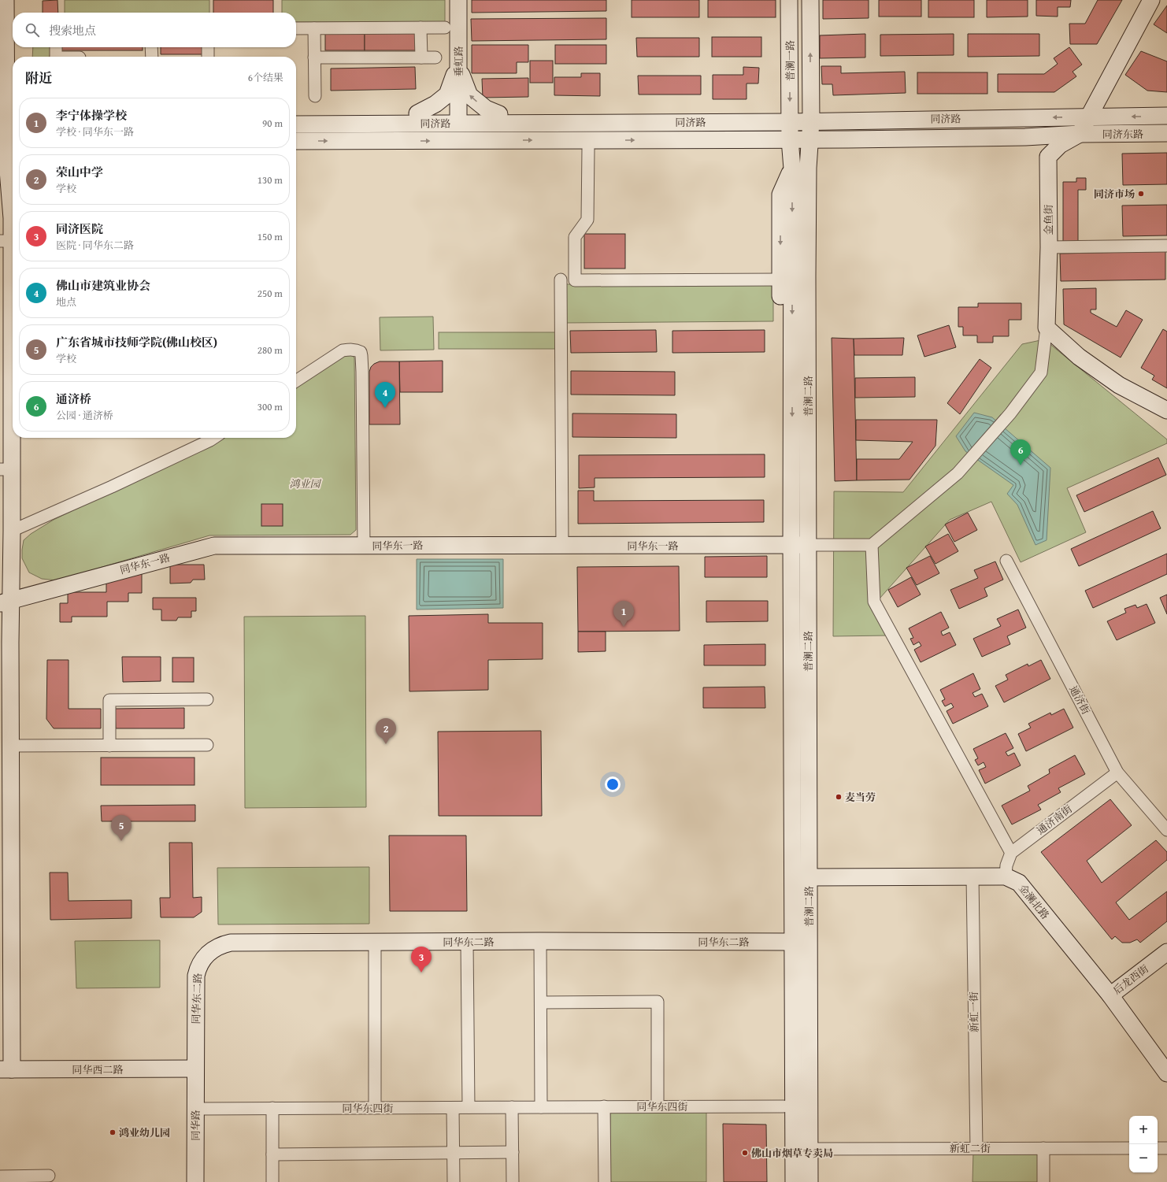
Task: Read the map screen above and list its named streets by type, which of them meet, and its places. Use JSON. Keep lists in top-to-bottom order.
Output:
{
  "streets": {
    "main road": [
      "普澜一路",
      "垂虹路",
      "同济路",
      "同济东路",
      "金鱼街",
      "普澜二路",
      "同华东一路",
      "金澜北路",
      "同华东二路",
      "后龙西街",
      "同华西二路",
      "同华路"
    ],
    "street": [
      "通济街",
      "通济南街",
      "新虹一街",
      "同华东四街",
      "新虹二街"
    ]
  },
  "crossings": [
    ["普澜一路", "同济路"],
    ["普澜一路", "普澜二路"],
    ["垂虹路", "同济路"],
    ["同济路", "同济东路"],
    ["同济路", "金鱼街"],
    ["同济路", "普澜二路"],
    ["同济东路", "金鱼街"],
    ["普澜二路", "同华东一路"],
    ["普澜二路", "金澜北路"],
    ["普澜二路", "新虹二街"],
    ["通济街", "通济南街"],
    ["金澜北路", "后龙西街"],
    ["金澜北路", "新虹一街"],
    ["同华东二路", "同华西二路"],
    ["同华东二路", "同华路"],
    ["新虹一街", "新虹二街"],
    ["同华西二路", "同华路"],
    ["同华东四街", "同华路"]
  ],
  "parks": ["鸿业园"],
  "places": [
    "同济市场",
    "麦当劳",
    "鸿业幼儿园",
    "佛山市烟草专卖局"
  ],
  "page": {
    "search": "搜索地点",
    "heading": ["附近", "6个结果"],
    "list": [
      {
        "mark": "1",
        "name": "李宁体操学校",
        "note": "学校 · 同华东一路",
        "value": "90 m"
      },
      {
        "mark": "2",
        "name": "荣山中学",
        "note": "学校",
        "value": "130 m"
      },
      {
        "mark": "3",
        "name": "同济医院",
        "note": "医院 · 同华东二路",
        "value": "150 m"
      },
      {
        "mark": "4",
        "name": "佛山市建筑业协会",
        "note": "地点",
        "value": "250 m"
      },
      {
        "mark": "5",
        "name": "广东省城市技师学院(佛山校区)",
        "note": "学校",
        "value": "280 m"
      },
      {
        "mark": "6",
        "name": "通济桥",
        "note": "公园 · 通济桥",
        "value": "300 m"
      }
    ],
    "pins": [
      "4",
      "6",
      "1",
      "2",
      "5",
      "3"
    ],
    "map_buttons": ["+", "−"]
  }
}
